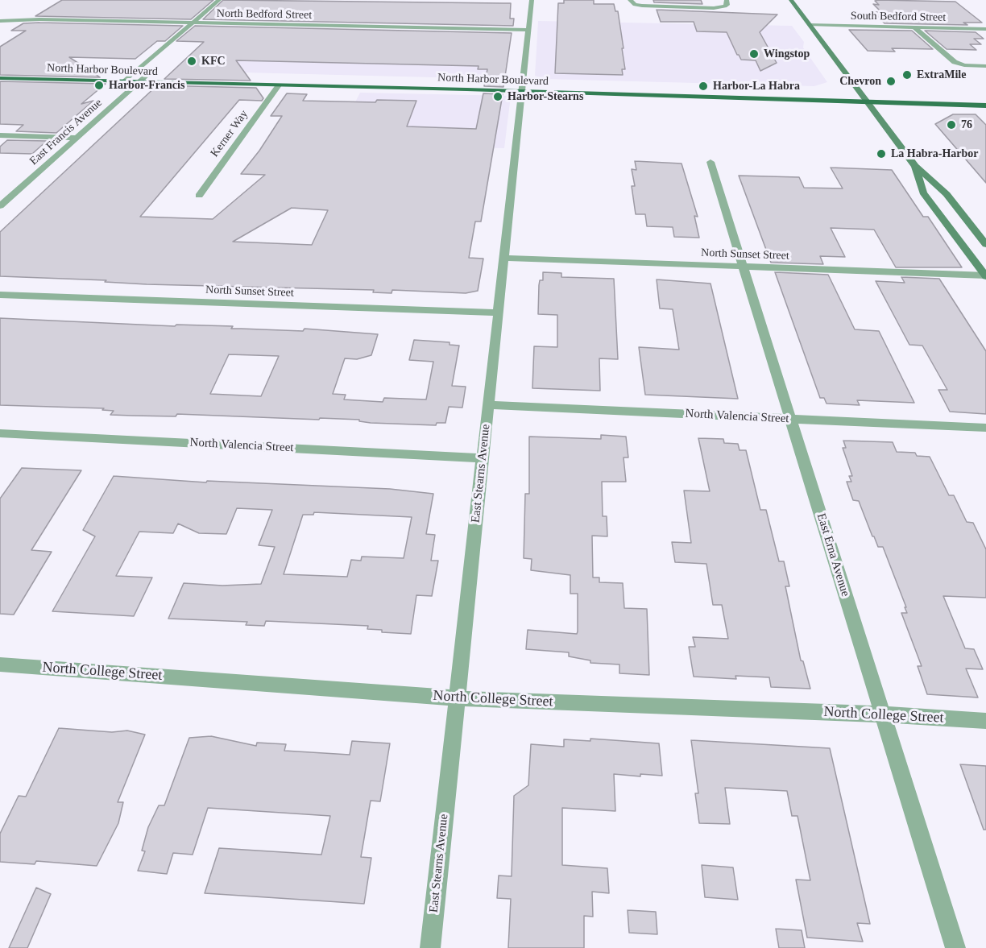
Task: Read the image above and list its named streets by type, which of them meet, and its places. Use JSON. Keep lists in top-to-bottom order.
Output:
{
  "streets": {
    "main road": ["North Harbor Boulevard"],
    "street": [
      "North Bedford Street",
      "South Bedford Street",
      "East Francis Avenue",
      "Kerner Way",
      "North Sunset Street",
      "North Valencia Street",
      "East Stearns Avenue",
      "East Erna Avenue",
      "North College Street"
    ]
  },
  "crossings": [
    ["North Bedford Street", "East Stearns Avenue"],
    ["North Harbor Boulevard", "East Francis Avenue"],
    ["North Harbor Boulevard", "Kerner Way"],
    ["North Harbor Boulevard", "East Stearns Avenue"],
    ["North Sunset Street", "East Stearns Avenue"],
    ["North Sunset Street", "East Erna Avenue"],
    ["North Valencia Street", "East Stearns Avenue"],
    ["North Valencia Street", "East Erna Avenue"],
    ["East Stearns Avenue", "North College Street"],
    ["East Erna Avenue", "North College Street"]
  ],
  "places": [
    "Wingstop",
    "KFC",
    "ExtraMile",
    "Chevron",
    "Harbor-Francis",
    "Harbor-La Habra",
    "Harbor-Stearns",
    "76",
    "La Habra-Harbor"
  ]
}
